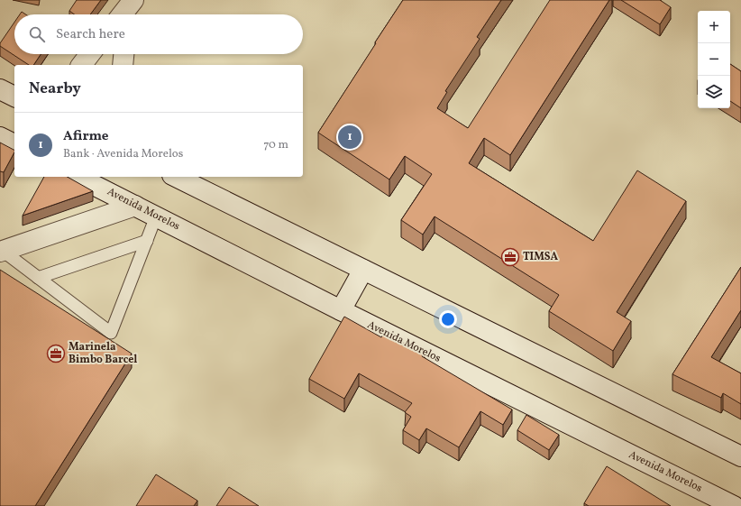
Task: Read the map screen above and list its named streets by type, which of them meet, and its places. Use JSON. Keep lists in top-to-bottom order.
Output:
{
  "streets": {
    "main road": ["Avenida Morelos"]
  },
  "places": {
    "office": ["TIMSA", "Marinela Bimbo Barcel"]
  },
  "page": {
    "map_buttons": ["+", "−"],
    "search": "Search here",
    "heading": "Nearby",
    "list": [
      {
        "mark": "1",
        "name": "Afirme",
        "note": "Bank · Avenida Morelos",
        "value": "70 m"
      }
    ],
    "pins": "1"
  }
}
